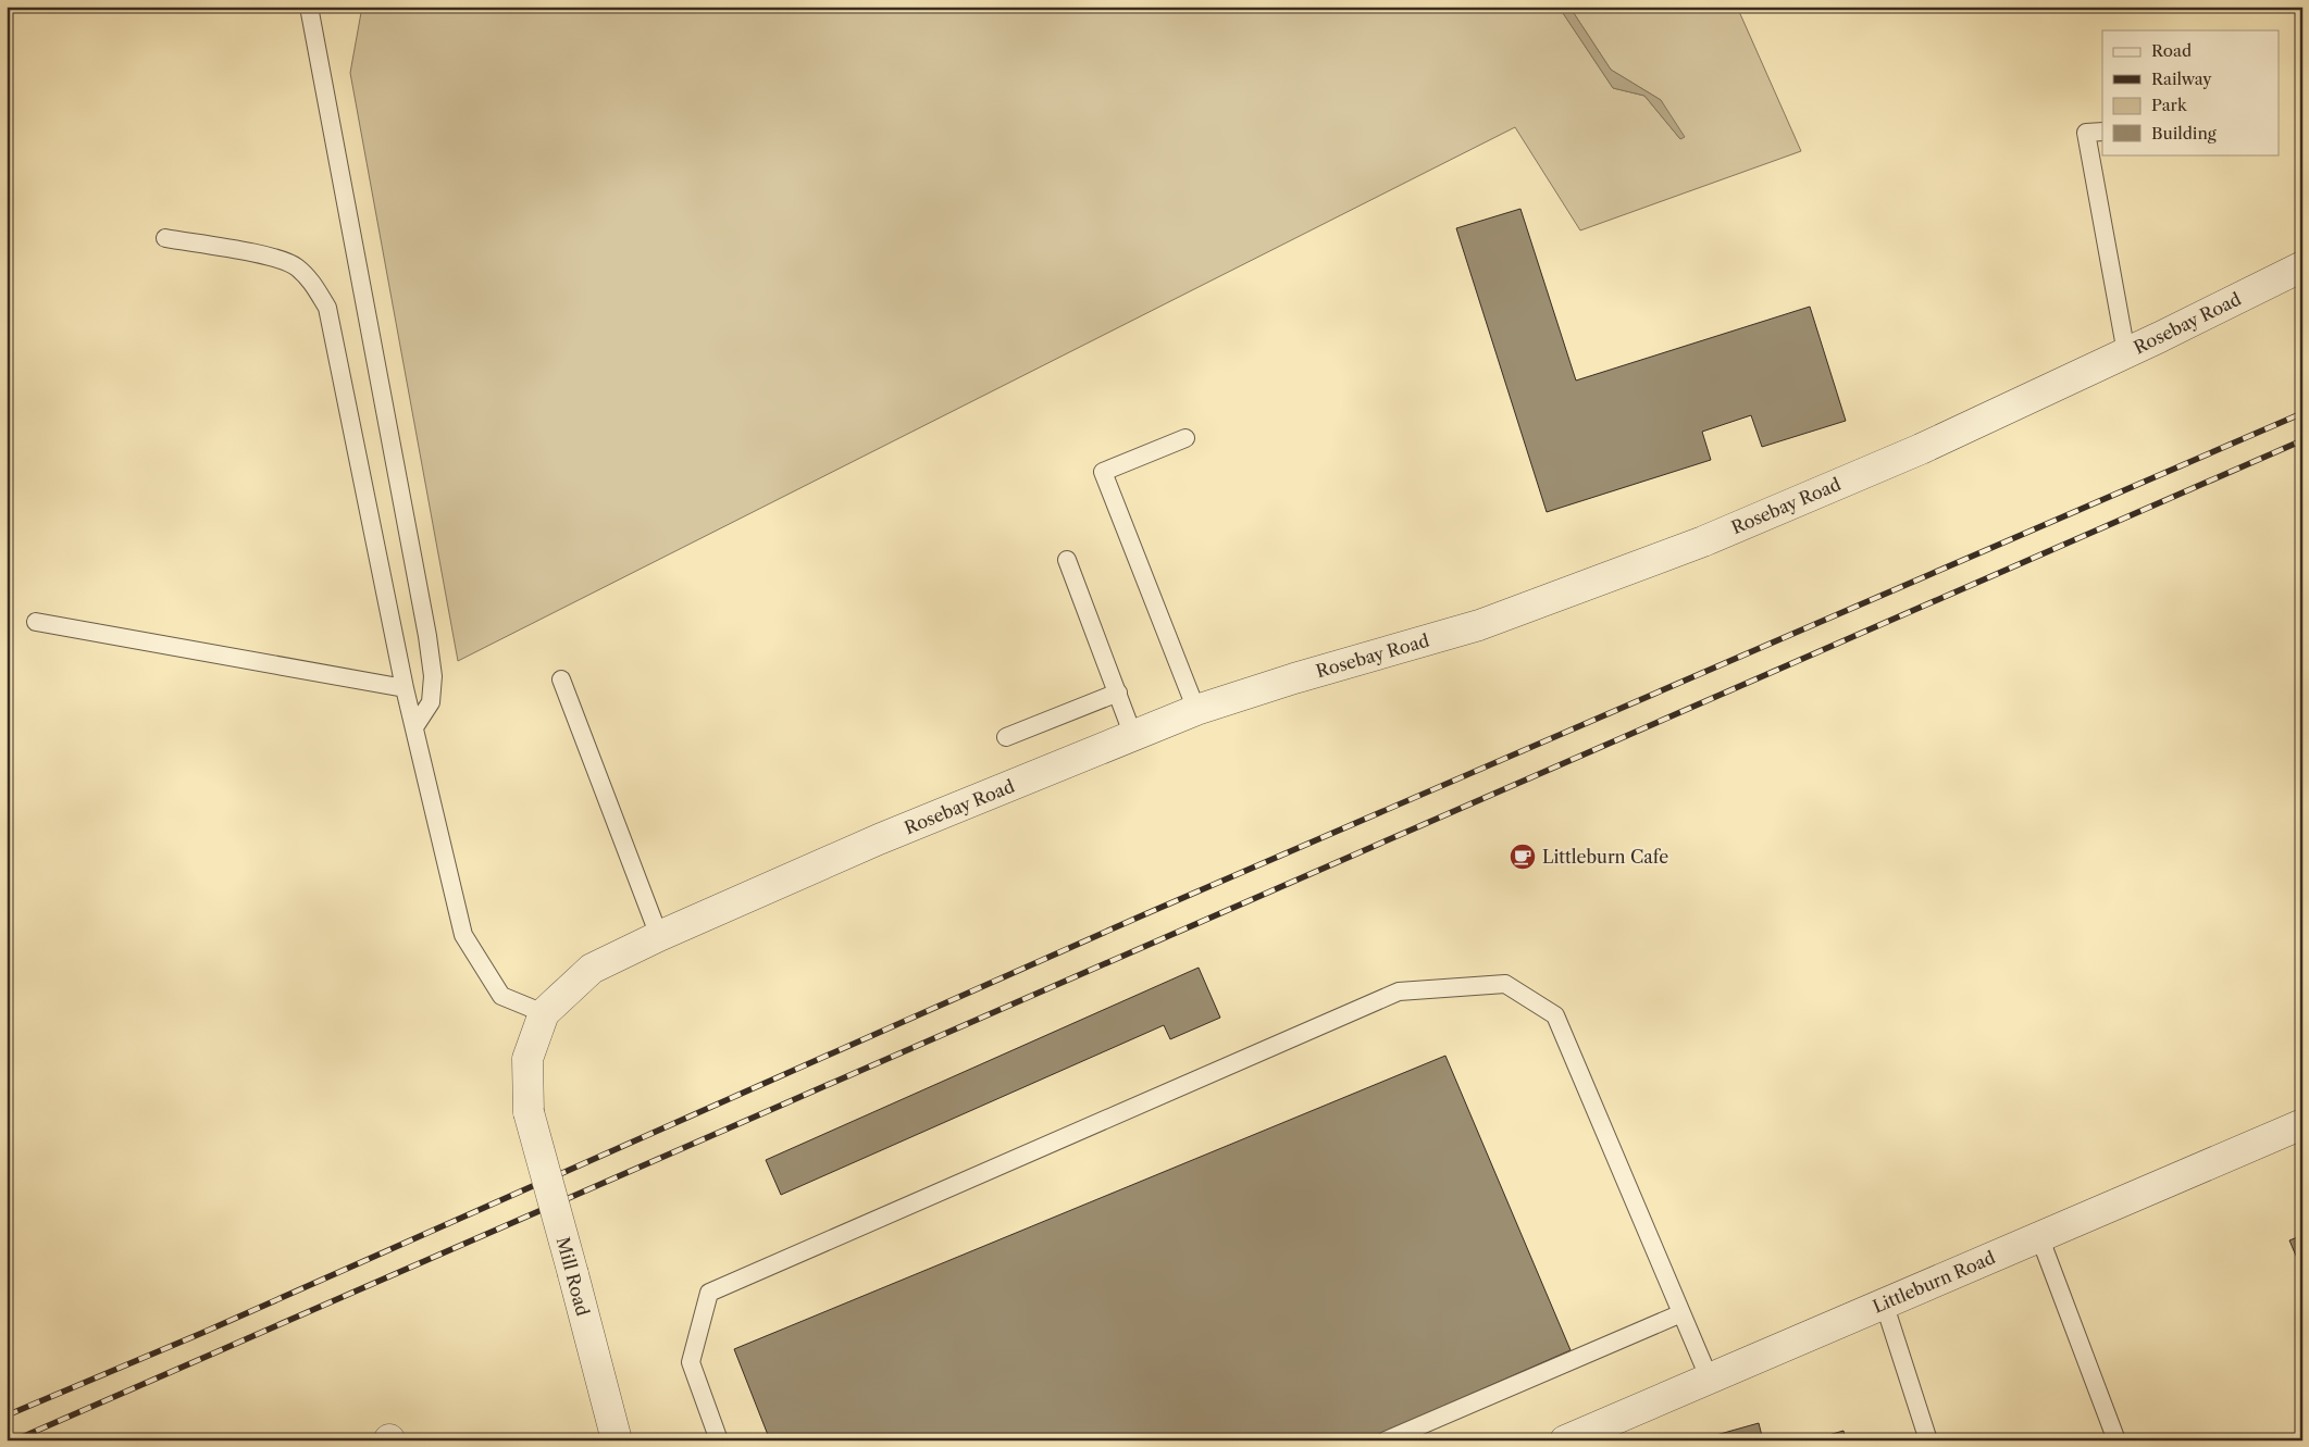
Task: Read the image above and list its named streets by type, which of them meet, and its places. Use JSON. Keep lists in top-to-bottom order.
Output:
{
  "streets": {
    "street": ["Rosebay Road", "Mill Road", "Littleburn Road"]
  },
  "crossings": [
    ["Rosebay Road", "Mill Road"]
  ],
  "places": {
    "cafe": ["Littleburn Cafe"]
  },
  "legend": [
    "Road",
    "Railway",
    "Park",
    "Building"
  ]
}
